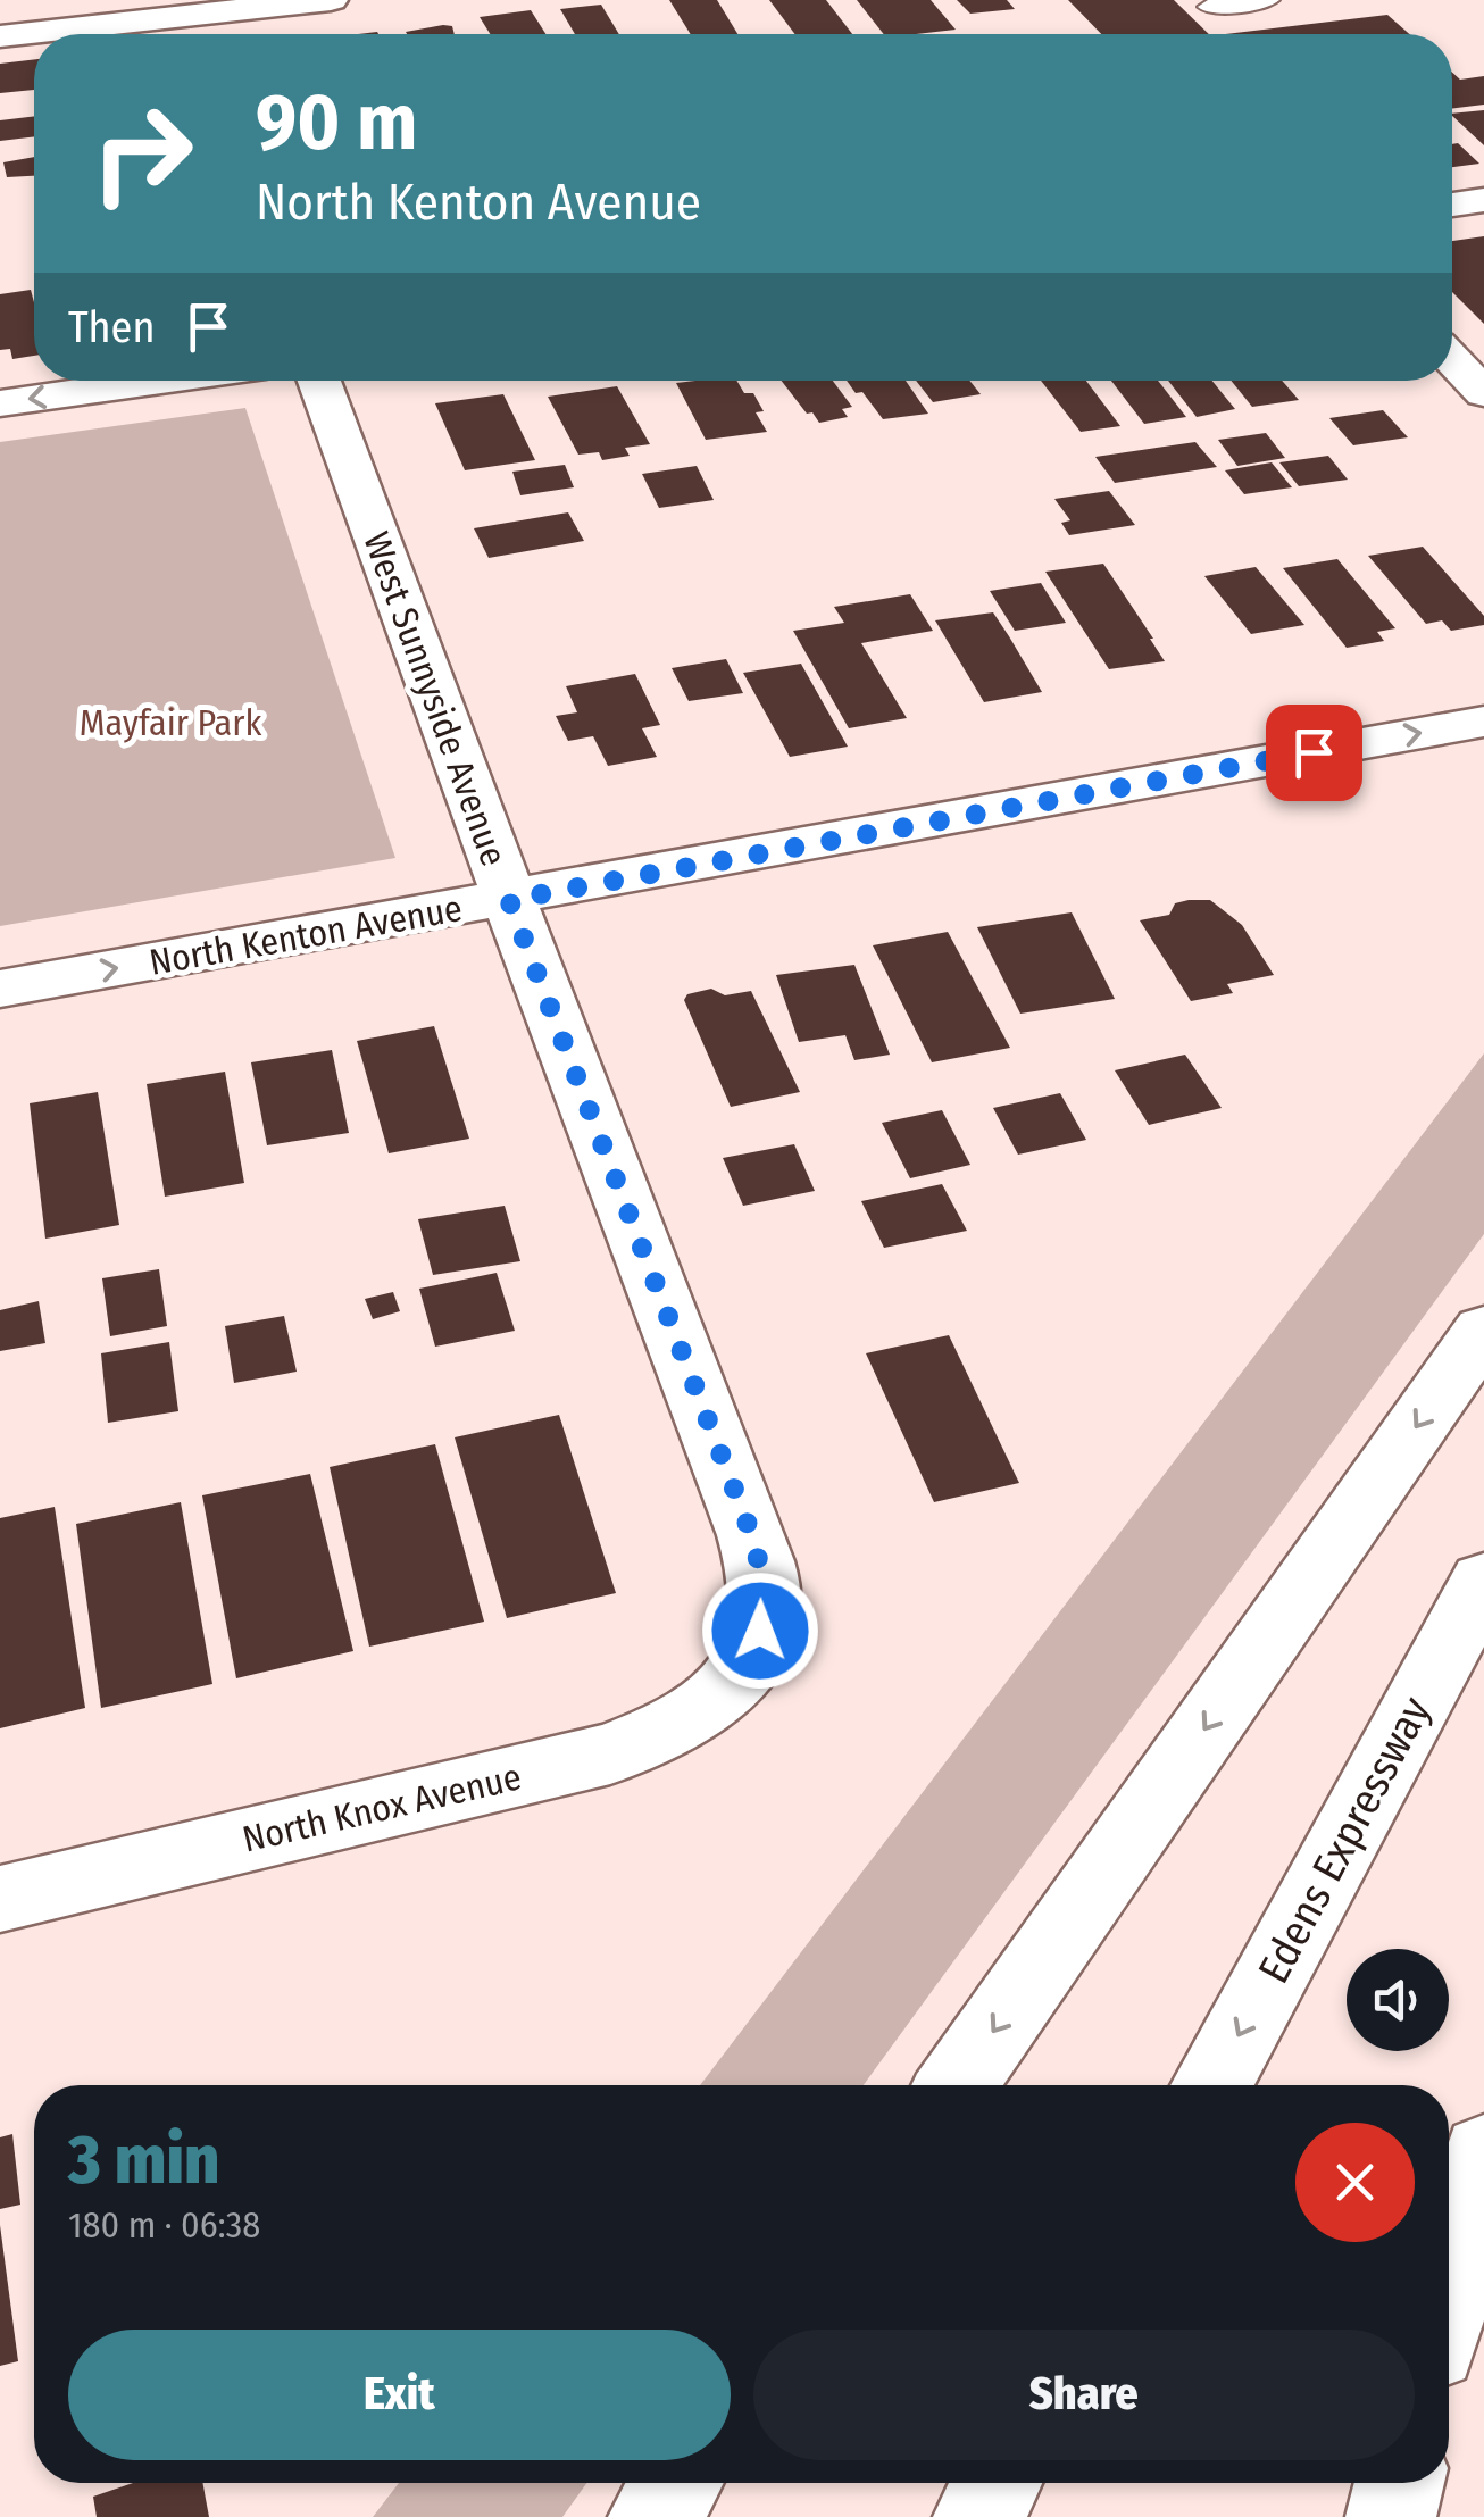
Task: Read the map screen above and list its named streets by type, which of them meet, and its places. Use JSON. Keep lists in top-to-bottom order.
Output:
{
  "streets": {
    "main road": [
      "West Sunnyside Avenue",
      "North Kenton Avenue",
      "North Knox Avenue",
      "Edens Expressway"
    ]
  },
  "crossings": [
    ["West Sunnyside Avenue", "North Kenton Avenue"],
    ["West Sunnyside Avenue", "North Knox Avenue"]
  ],
  "one_way": ["North Kenton Avenue"],
  "parks": ["Mayfair Park"],
  "page": {
    "turn": ["90 m", "North Kenton Avenue"],
    "then": "Then",
    "heading": ["3 min", "180 m · 06:38"],
    "buttons": ["Exit", "Share"]
  }
}
